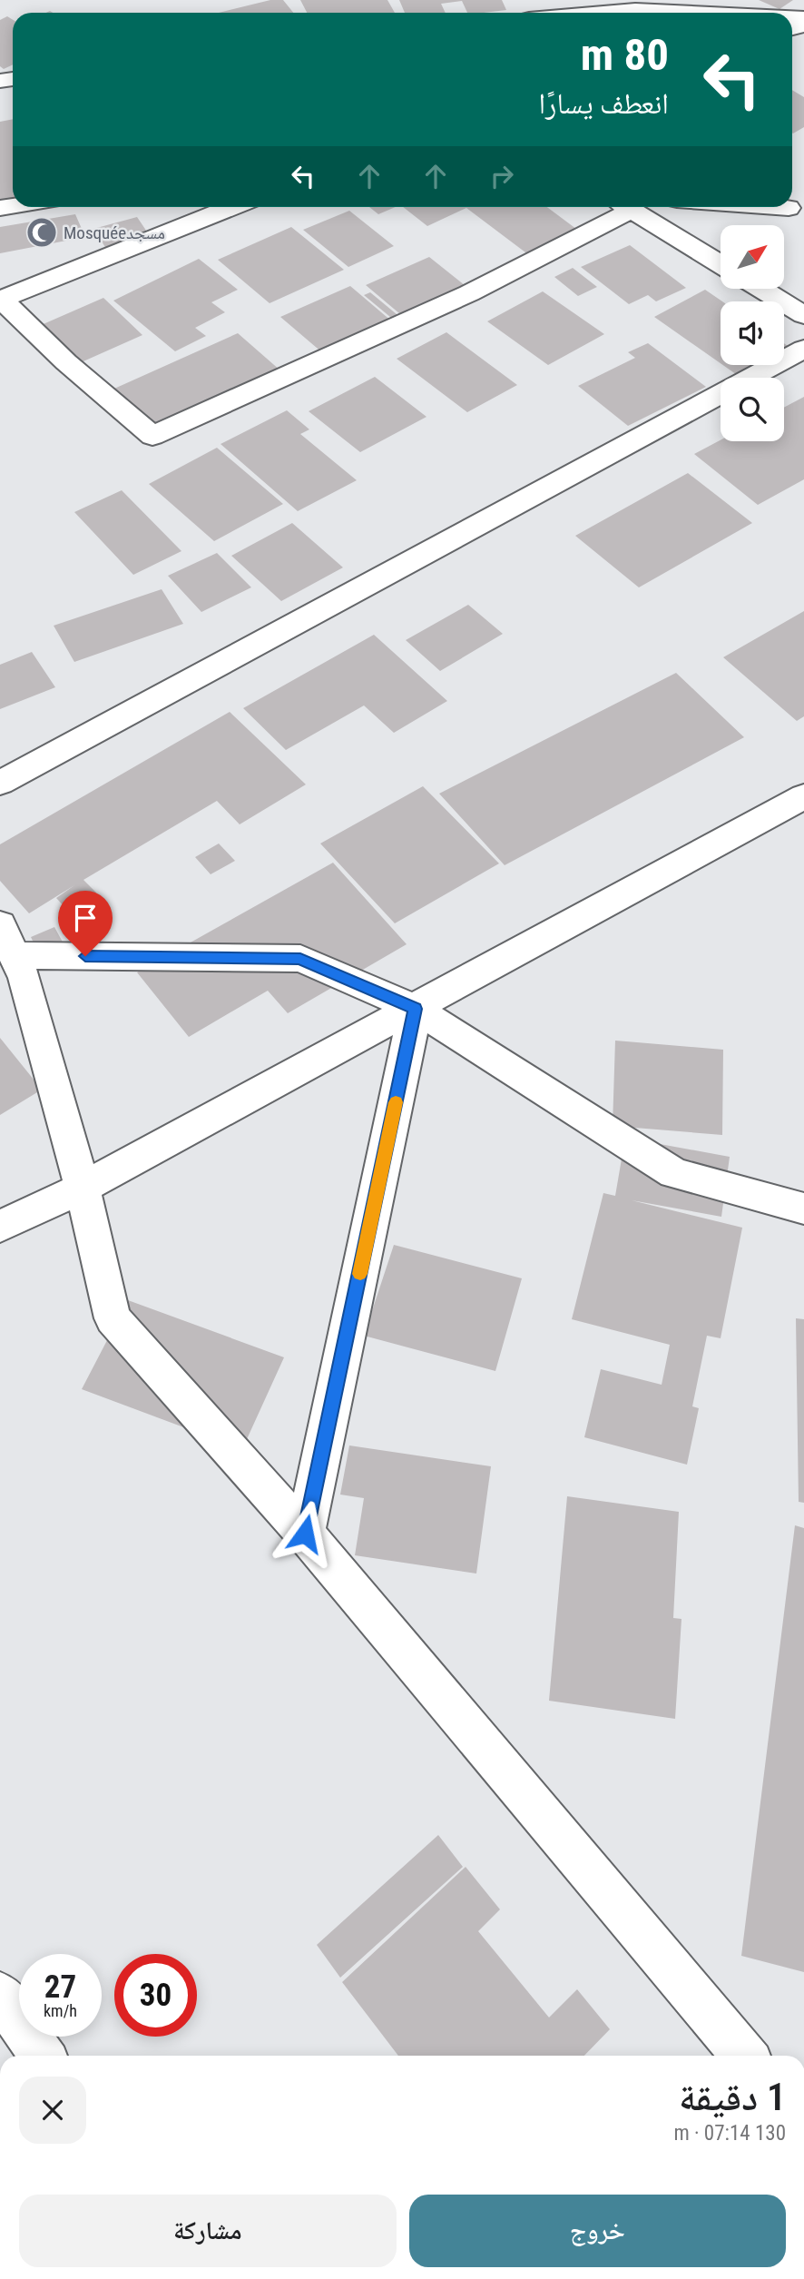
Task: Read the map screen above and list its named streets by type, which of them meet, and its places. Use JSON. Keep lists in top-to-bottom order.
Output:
{
  "places": {
    "mosque": ["Mosquéeمسجد"]
  },
  "north": "top right",
  "page": {
    "turn": ["80 m", "انعطف يسارًا"],
    "speed": "27 km/h",
    "limit": "30",
    "heading": ["1 دقيقة", "130 m · 07:14"],
    "buttons": ["خروج", "مشاركة"]
  }
}
